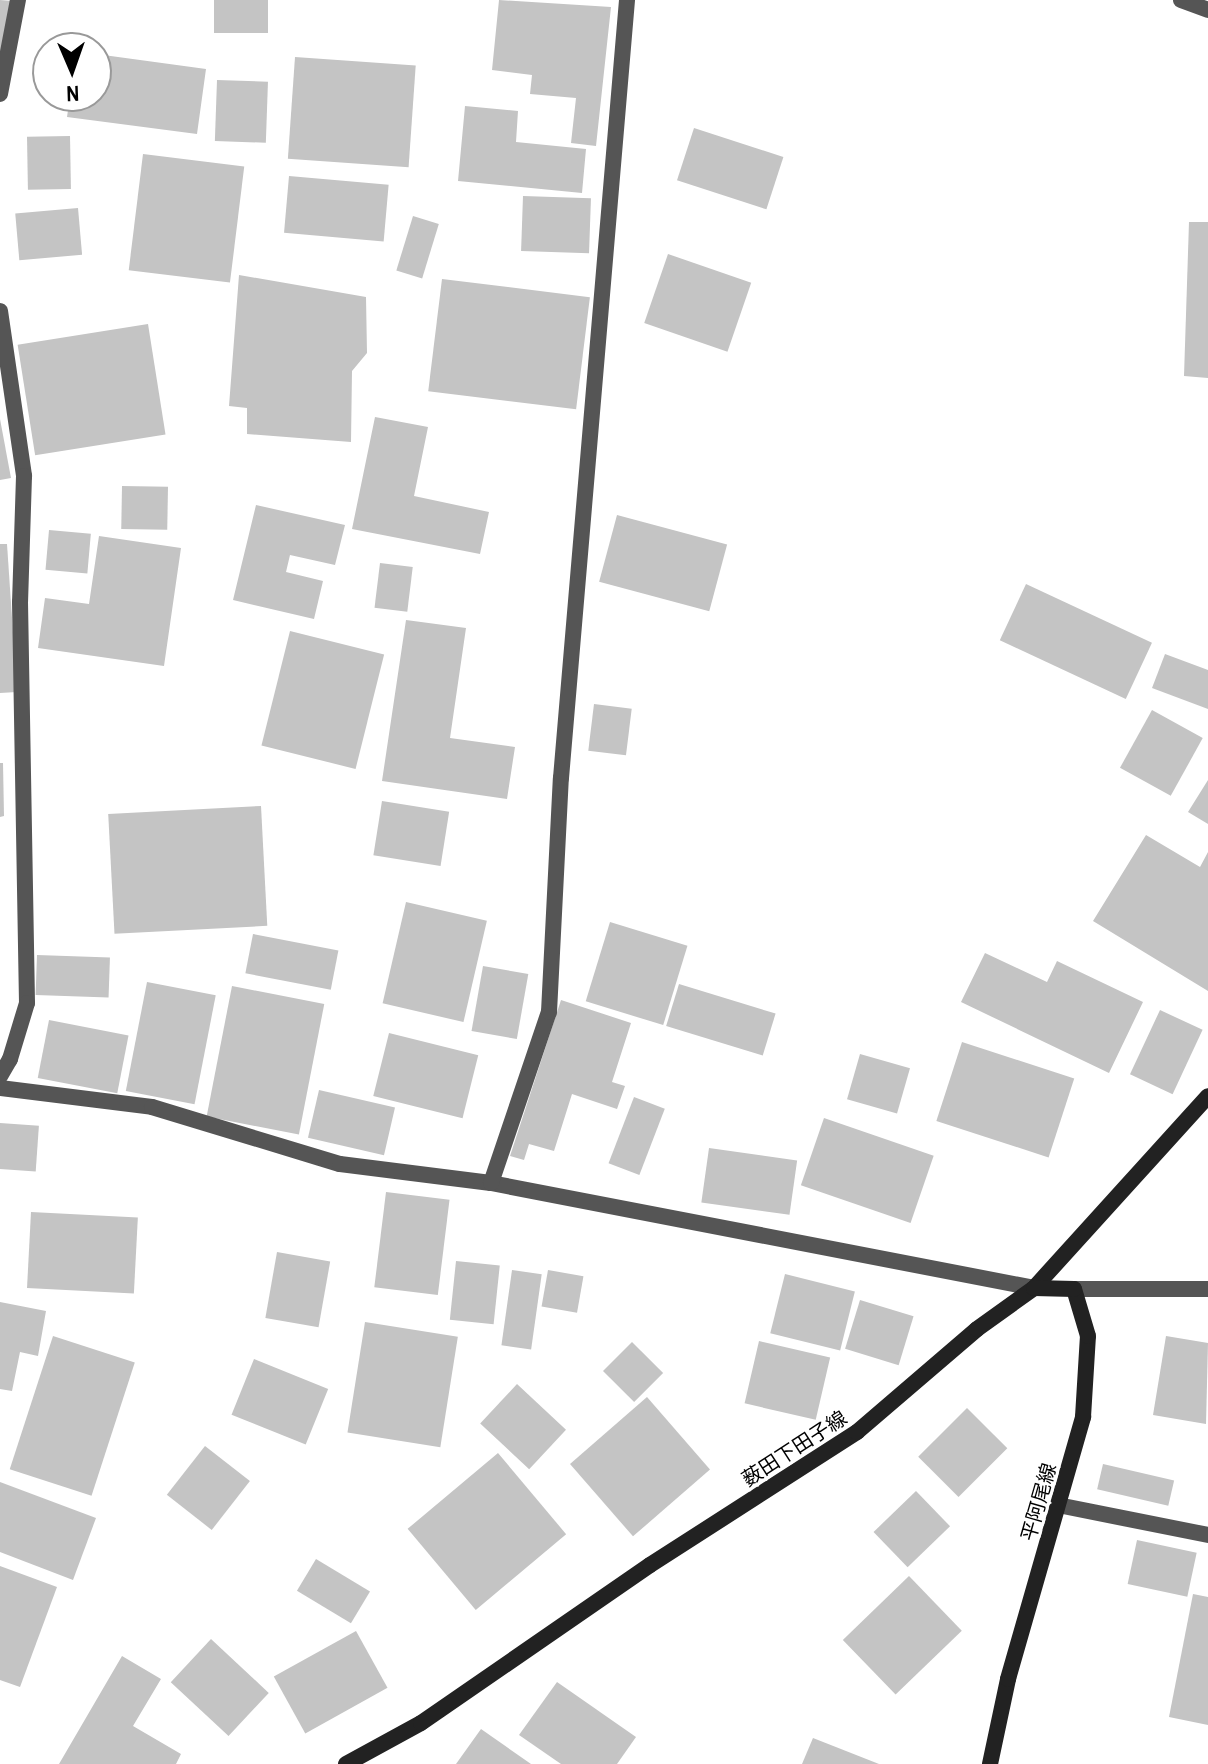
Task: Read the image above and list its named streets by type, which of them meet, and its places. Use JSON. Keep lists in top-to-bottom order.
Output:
{
  "streets": {
    "main road": ["薮田下田子線", "平阿尾線"]
  },
  "north": "bottom"
}
